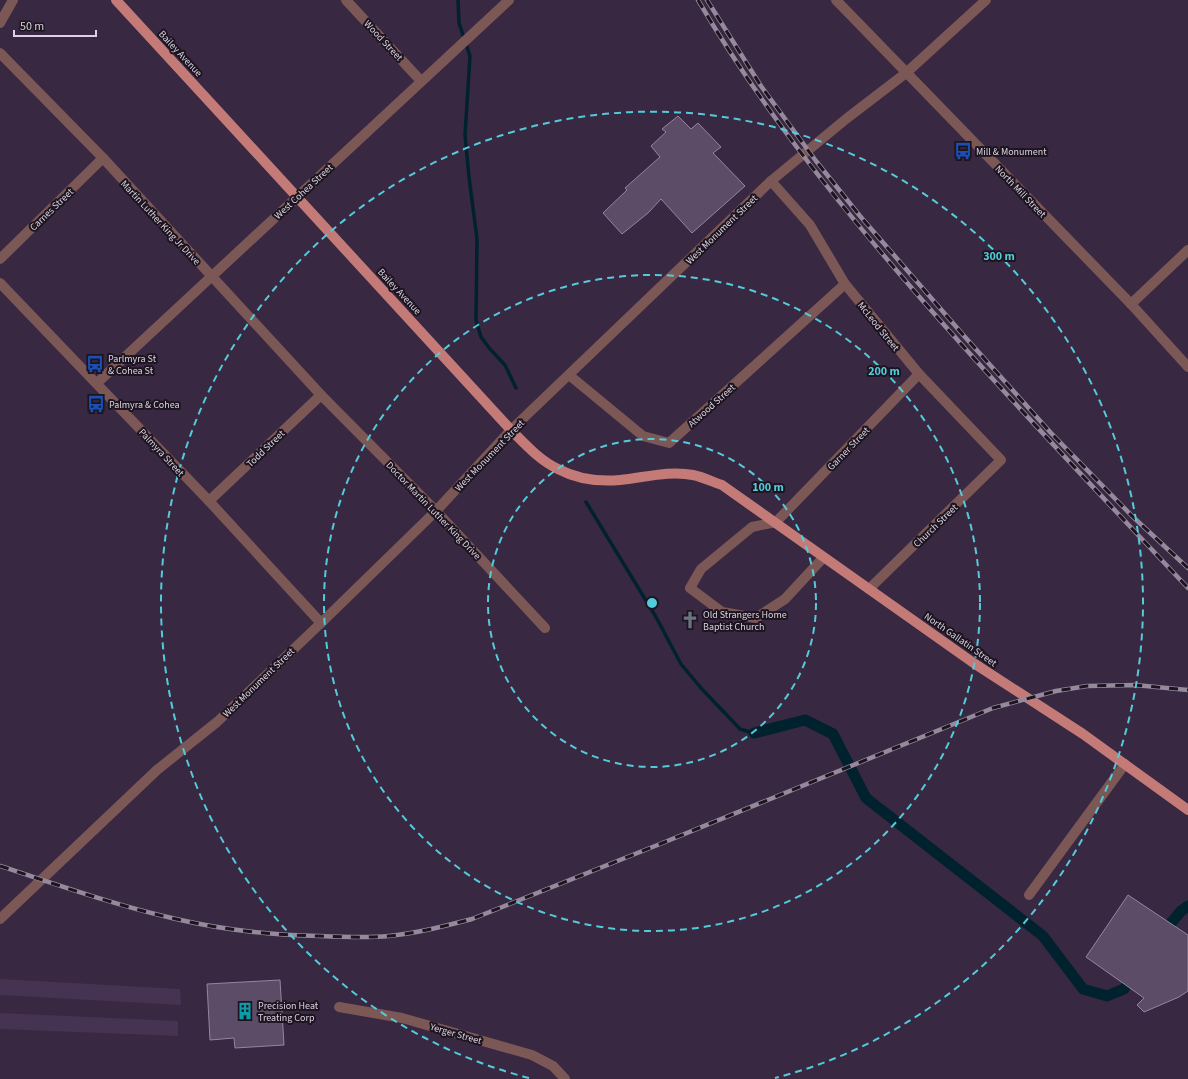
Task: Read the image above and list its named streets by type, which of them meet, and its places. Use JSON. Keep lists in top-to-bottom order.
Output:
{
  "streets": {
    "main road": ["Bailey Avenue", "North Gallatin Street"],
    "street": [
      "Wood Street",
      "West Cohea Street",
      "North Mill Street",
      "Carnes Street",
      "Martin Luther King Jr Drive",
      "West Monument Street",
      "McLeod Street",
      "Atwood Street",
      "Todd Street",
      "Garner Street",
      "Palmyra Street",
      "Doctor Martin Luther King Drive",
      "Church Street",
      "Yerger Street"
    ]
  },
  "crossings": [
    ["Wood Street", "West Cohea Street"],
    ["Bailey Avenue", "West Cohea Street"],
    ["Bailey Avenue", "West Monument Street"],
    ["Bailey Avenue", "North Gallatin Street"],
    ["West Cohea Street", "Martin Luther King Jr Drive"],
    ["West Cohea Street", "Palmyra Street"],
    ["North Mill Street", "West Monument Street"],
    ["Carnes Street", "Martin Luther King Jr Drive"],
    ["Martin Luther King Jr Drive", "Todd Street"],
    ["Martin Luther King Jr Drive", "Doctor Martin Luther King Drive"],
    ["West Monument Street", "McLeod Street"],
    ["West Monument Street", "Atwood Street"],
    ["West Monument Street", "Palmyra Street"],
    ["West Monument Street", "Doctor Martin Luther King Drive"],
    ["McLeod Street", "Atwood Street"],
    ["McLeod Street", "Garner Street"],
    ["McLeod Street", "Church Street"],
    ["Todd Street", "Palmyra Street"],
    ["Todd Street", "Doctor Martin Luther King Drive"],
    ["Garner Street", "North Gallatin Street"],
    ["Church Street", "North Gallatin Street"]
  ],
  "places": {
    "bus stop": ["Mill & Monument", "Parlmyra St & Cohea St", "Palmyra & Cohea"],
    "church": ["Old Strangers Home Baptist Church"],
    "building": ["Precision Heat Treating Corp"]
  },
  "scale_bar": "50 m",
  "rings": ["300 m", "200 m", "100 m"]
}
